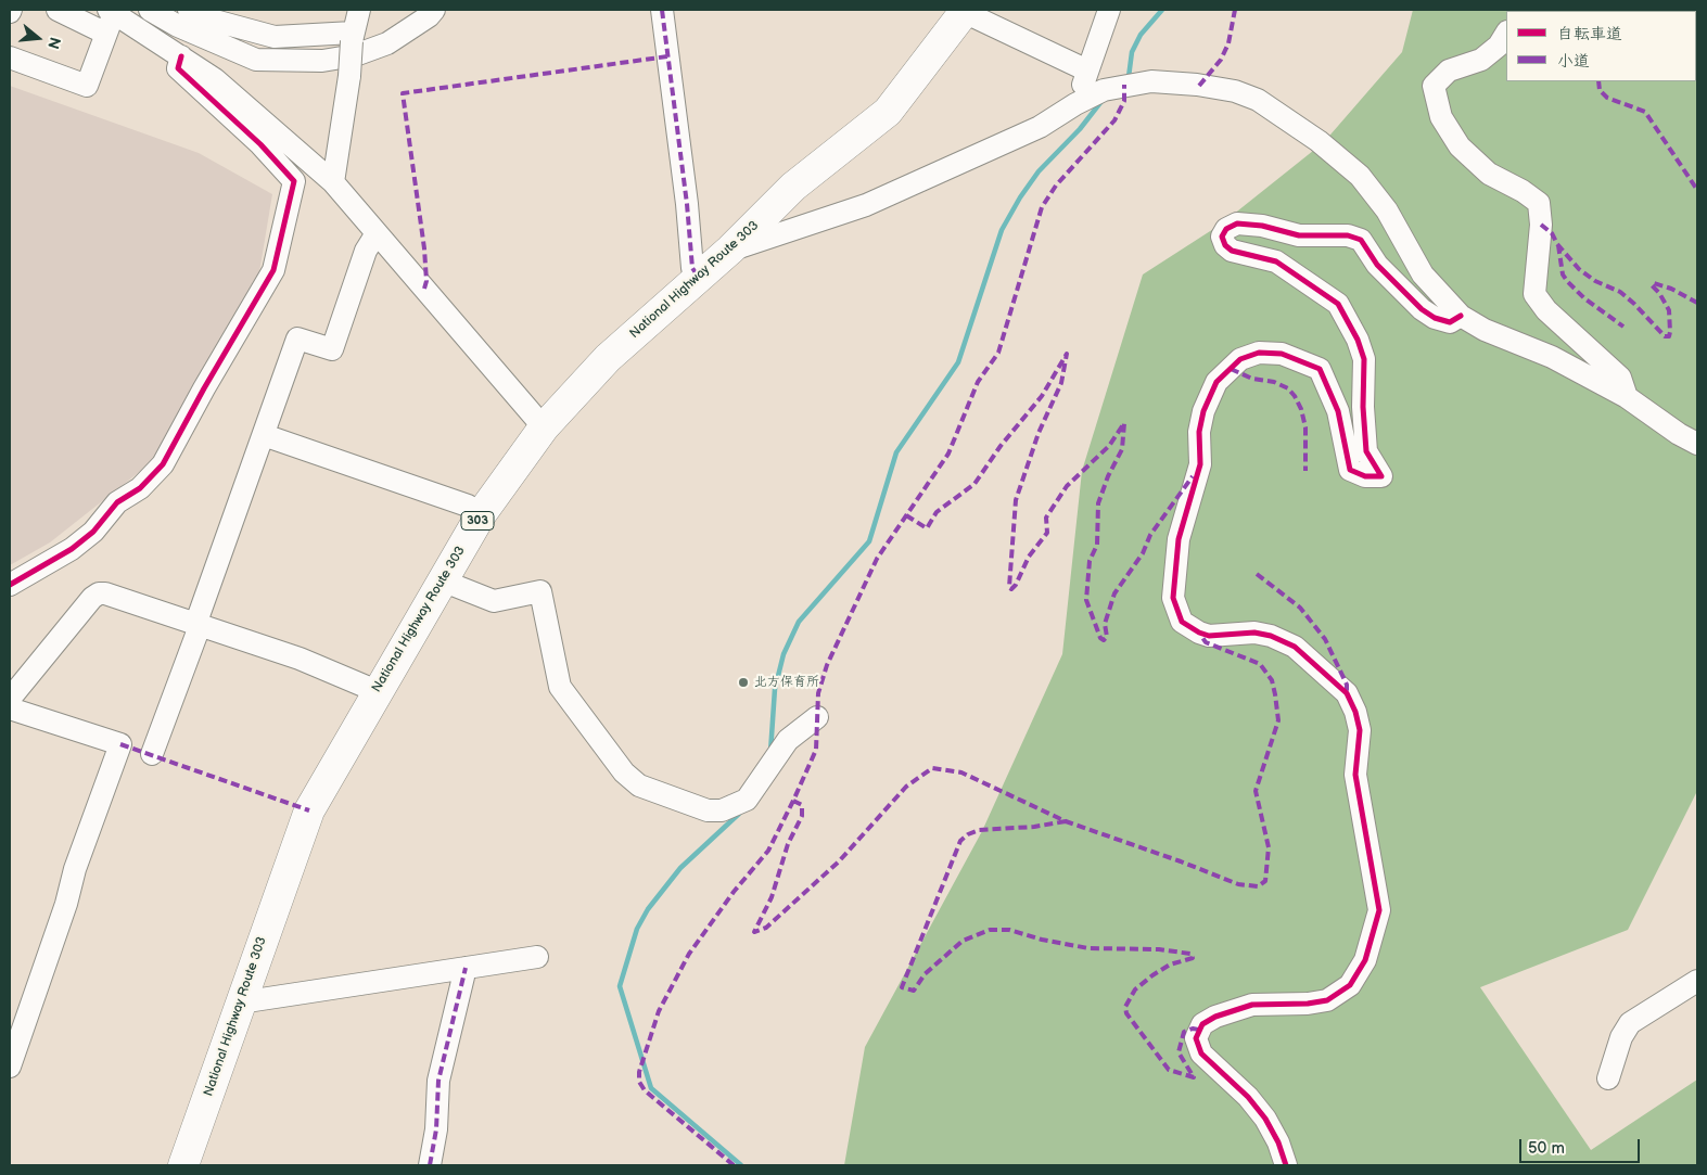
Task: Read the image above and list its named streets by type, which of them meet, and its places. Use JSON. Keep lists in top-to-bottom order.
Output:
{
  "streets": {
    "highway": ["National Highway Route 303", "303"]
  },
  "places": ["北方保育所"],
  "legend": ["自転車道", "小道"],
  "scale_bar": "50 m",
  "north": "right"
}
